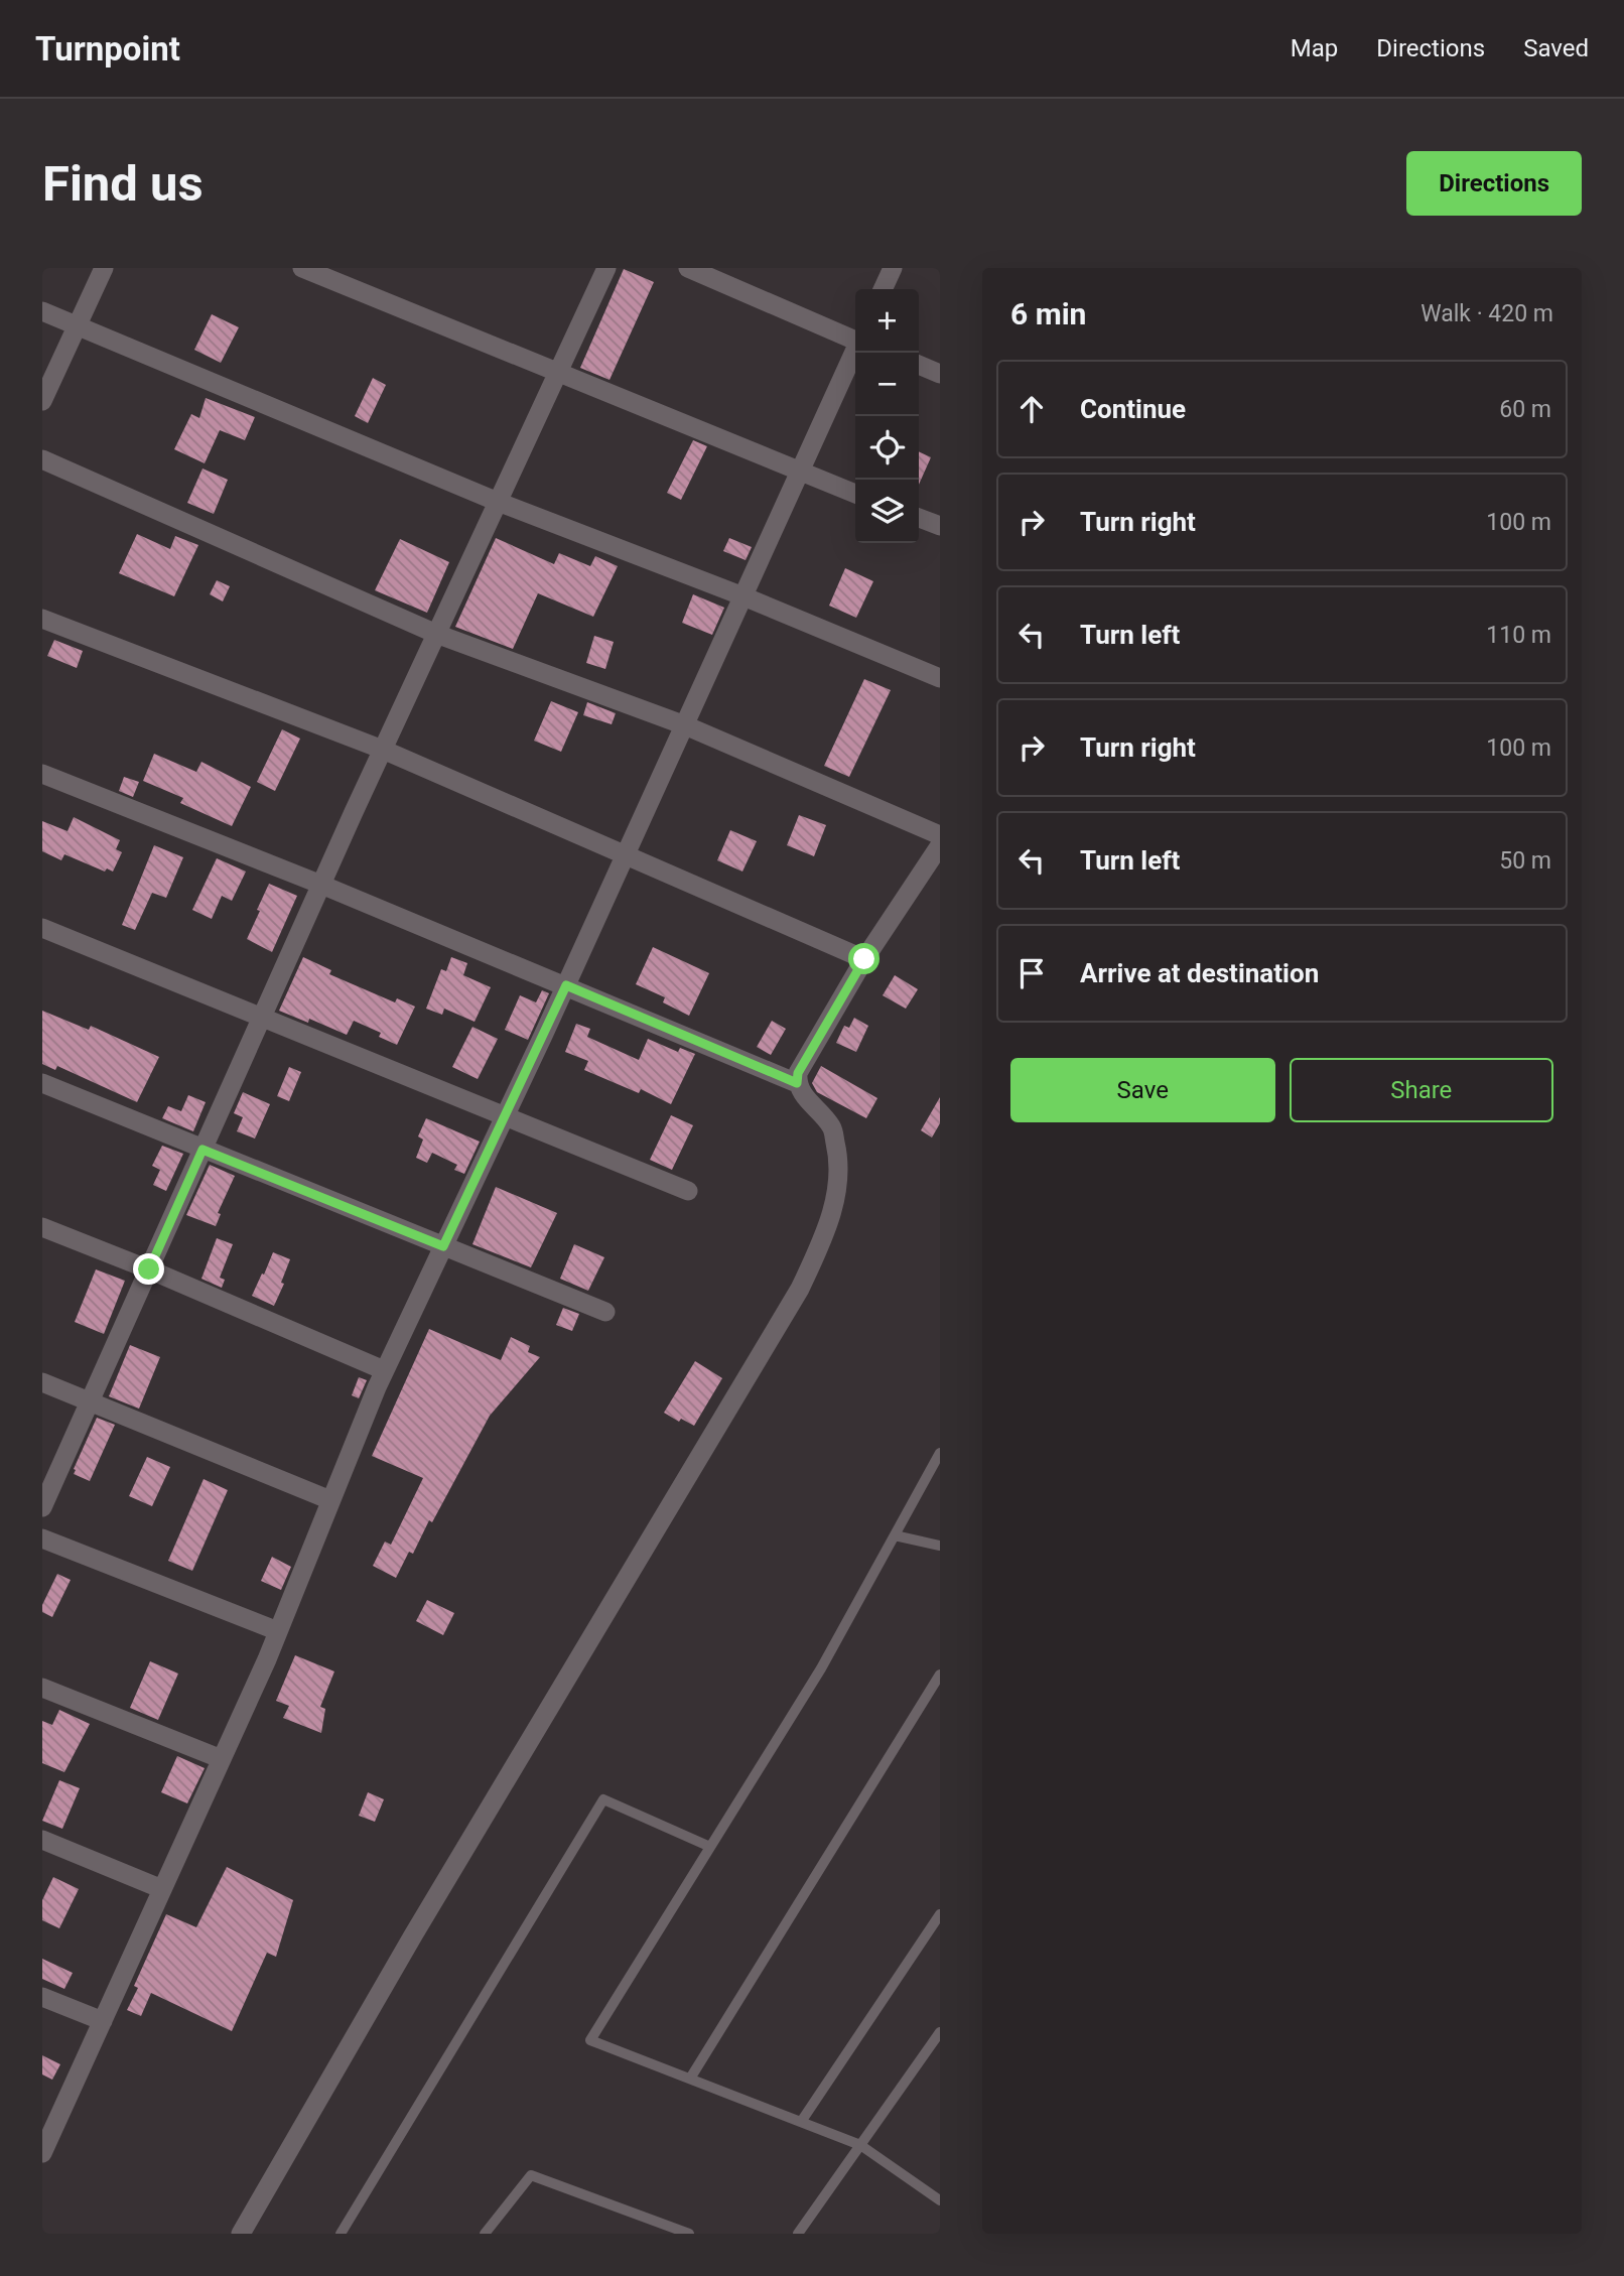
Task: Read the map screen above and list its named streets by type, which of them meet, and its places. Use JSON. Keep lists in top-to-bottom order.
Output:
{
  "page": {
    "header": "Turnpoint",
    "nav": ["Map", "Directions", "Saved"],
    "buttons": [
      "Directions",
      ["Save", "Share"]
    ],
    "title": "Find us",
    "heading": ["6 min", "Walk · 420 m"],
    "map_buttons": ["+", "−"],
    "list": [
      ["Continue", "60 m"],
      ["Turn right", "100 m"],
      ["Turn left", "110 m"],
      ["Turn right", "100 m"],
      ["Turn left", "50 m"],
      "Arrive at destination"
    ]
  }
}
